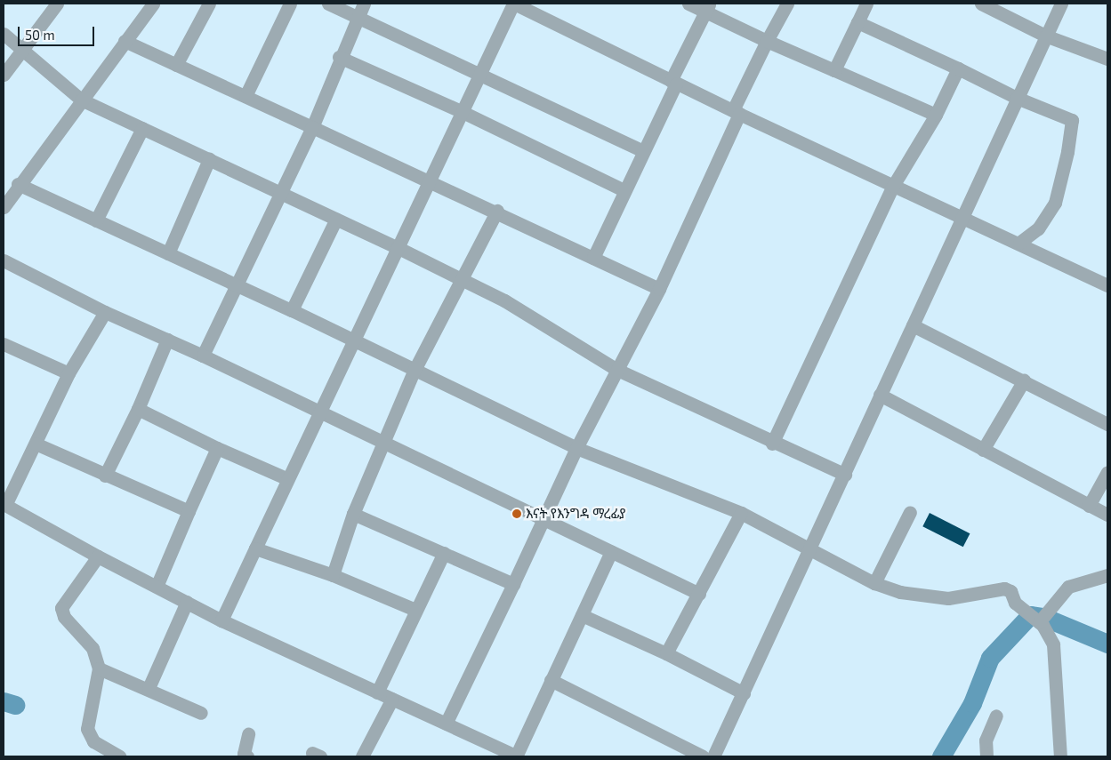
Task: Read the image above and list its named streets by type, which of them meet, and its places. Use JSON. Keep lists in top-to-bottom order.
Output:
{
  "places": ["እናት የእንግዳ ማረፊያ"],
  "scale_bar": "50 m"
}
